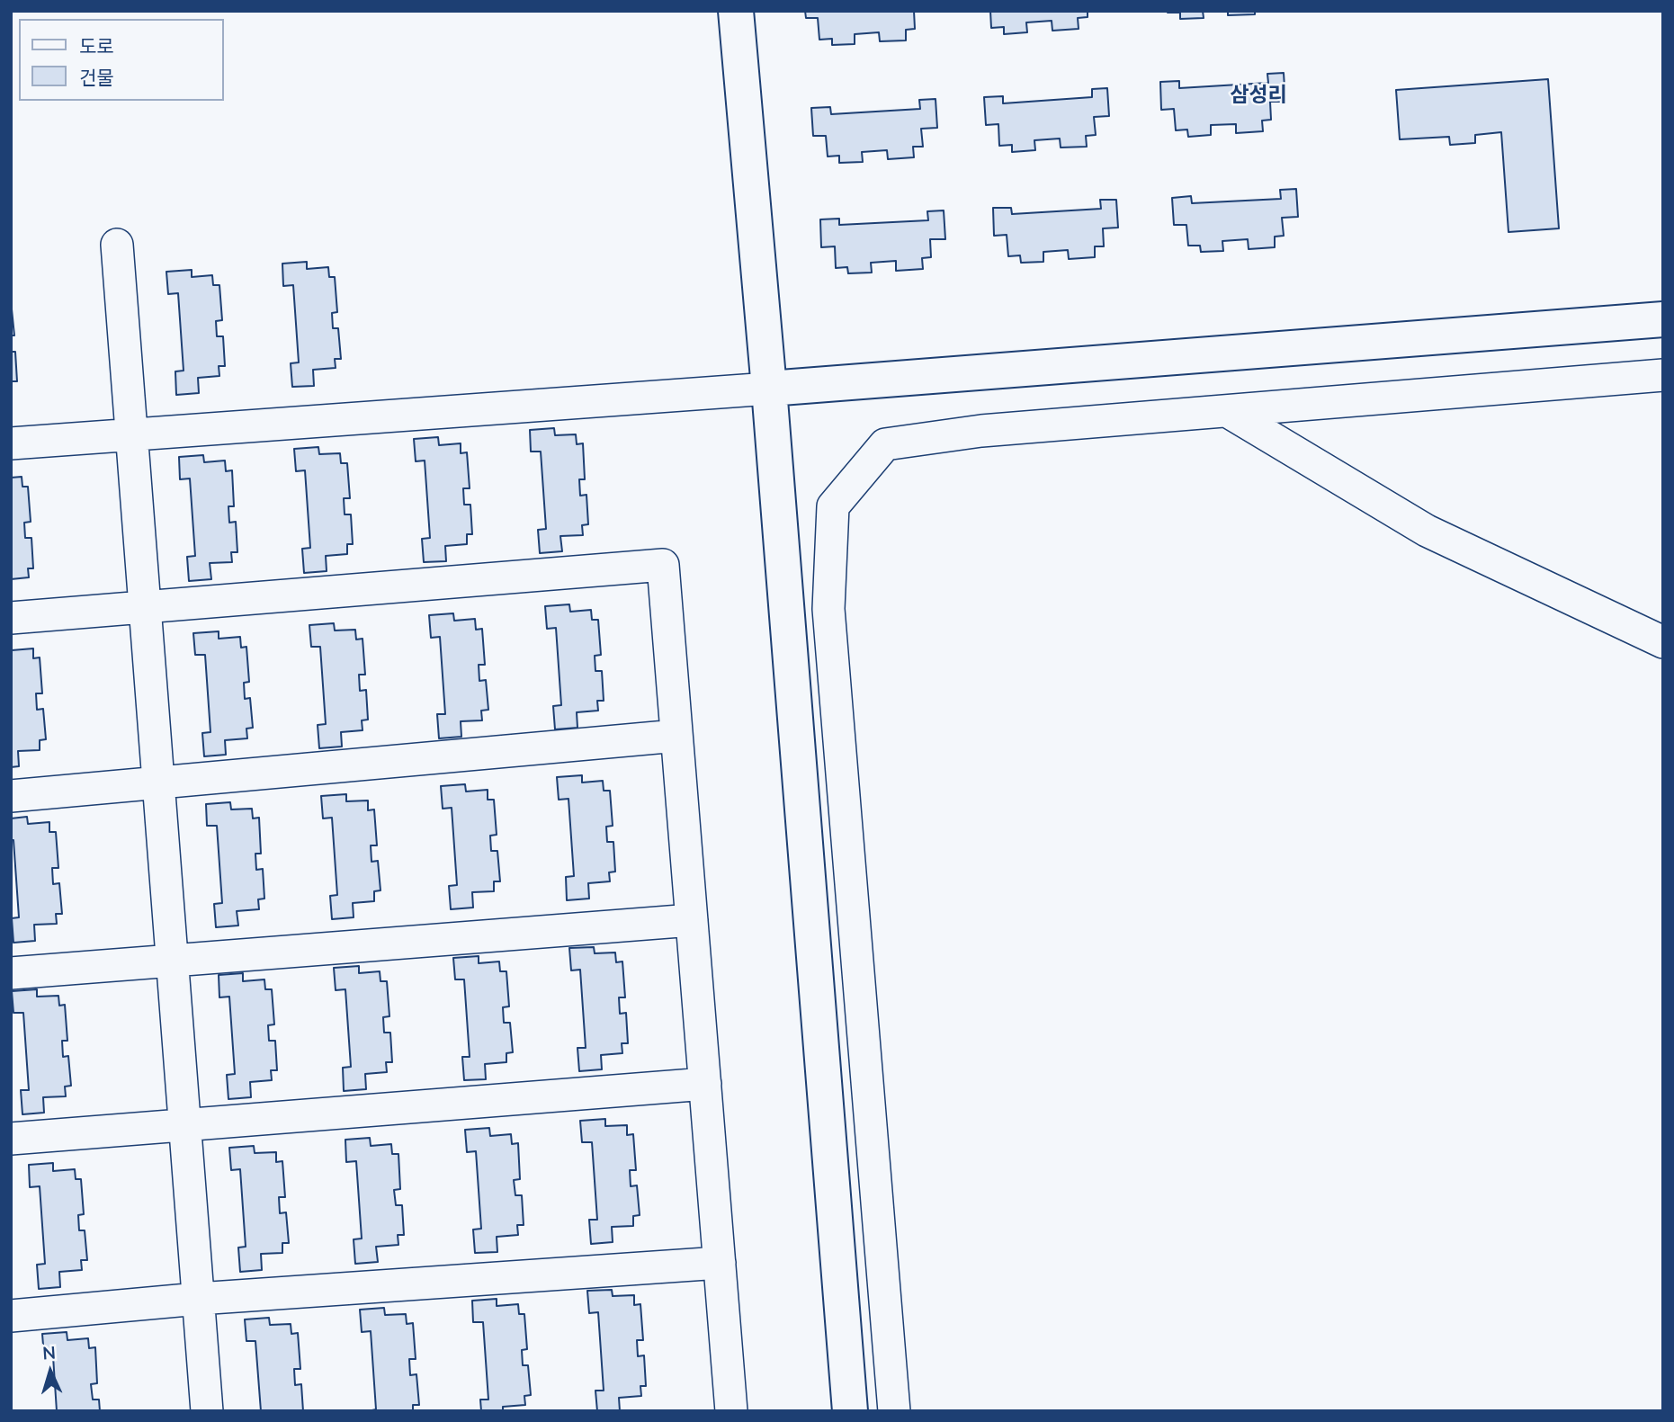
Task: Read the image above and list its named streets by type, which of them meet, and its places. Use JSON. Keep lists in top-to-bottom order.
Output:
{
  "districts": ["삼성리"],
  "legend": ["도로", "건물"],
  "north": "top"
}
